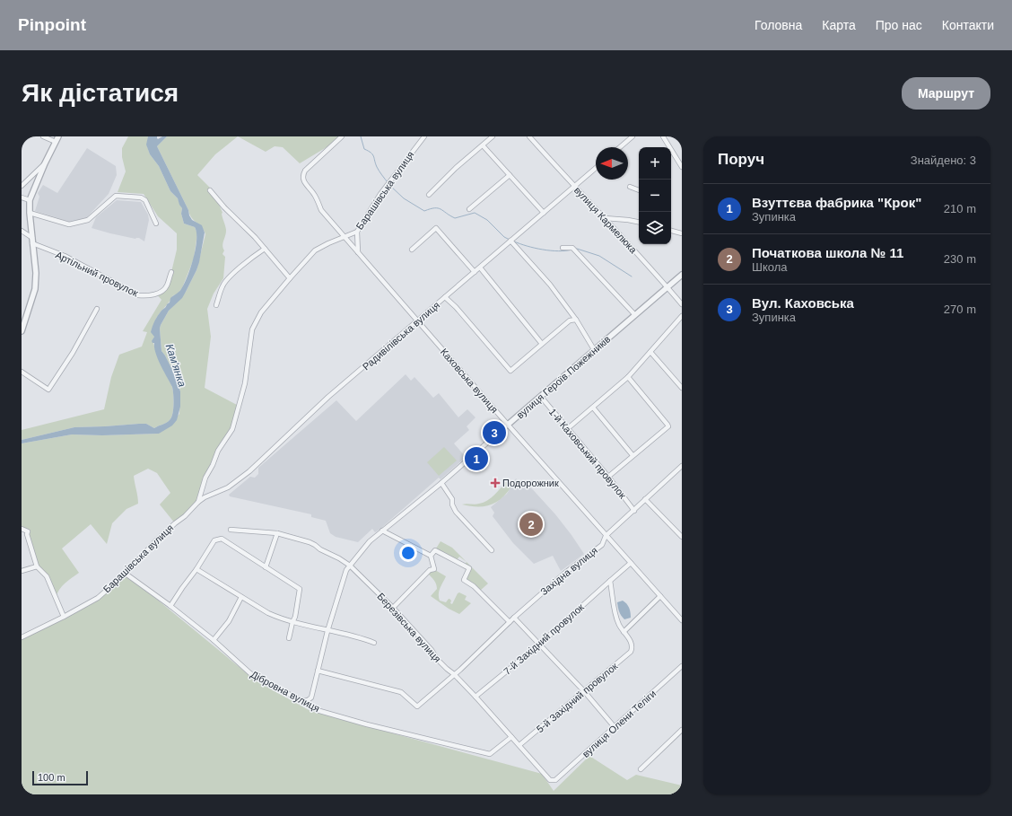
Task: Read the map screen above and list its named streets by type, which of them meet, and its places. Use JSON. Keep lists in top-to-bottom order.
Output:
{
  "streets": {
    "street": [
      "Барашівська вулиця",
      "вулиця Кармелюка",
      "Артільний провулок",
      "Радивілівська вулиця",
      "вулиця Героїв Пожежників",
      "Каховська вулиця",
      "1-й Каховський провулок",
      "Західна вулиця",
      "Березівська вулиця",
      "7-й Західний провулок",
      "Дібровна вулиця",
      "5-й Західний провулок",
      "вулиця Олени Теліги"
    ]
  },
  "crossings": [
    ["Барашівська вулиця", "Радивілівська вулиця"],
    ["Барашівська вулиця", "Каховська вулиця"],
    ["Барашівська вулиця", "Дібровна вулиця"],
    ["вулиця Кармелюка", "Радивілівська вулиця"],
    ["вулиця Кармелюка", "вулиця Героїв Пожежників"],
    ["Радивілівська вулиця", "Каховська вулиця"],
    ["вулиця Героїв Пожежників", "Каховська вулиця"],
    ["вулиця Героїв Пожежників", "1-й Каховський провулок"],
    ["вулиця Героїв Пожежників", "Західна вулиця"],
    ["вулиця Героїв Пожежників", "Березівська вулиця"],
    ["вулиця Героїв Пожежників", "Дібровна вулиця"],
    ["Каховська вулиця", "Західна вулиця"],
    ["Каховська вулиця", "7-й Західний провулок"],
    ["1-й Каховський провулок", "Західна вулиця"],
    ["Західна вулиця", "Березівська вулиця"],
    ["Березівська вулиця", "7-й Західний провулок"],
    ["Березівська вулиця", "Дібровна вулиця"],
    ["Березівська вулиця", "5-й Західний провулок"],
    ["Березівська вулиця", "вулиця Олени Теліги"]
  ],
  "water": ["Кам'янка"],
  "places": {
    "health": ["Подорожник"]
  },
  "scale_bar": "100 m",
  "north": "left",
  "page": {
    "header": "Pinpoint",
    "nav": [
      "Головна",
      "Карта",
      "Про нас",
      "Контакти"
    ],
    "buttons": "Маршрут",
    "title": "Як дістатися",
    "heading": ["Поруч", "Знайдено: 3"],
    "map_buttons": ["+", "−"],
    "list": [
      {
        "mark": "1",
        "name": "Взуттєва фабрика \"Крок\"",
        "note": "Зупинка",
        "value": "210 m"
      },
      {
        "mark": "2",
        "name": "Початкова школа № 11",
        "note": "Школа",
        "value": "230 m"
      },
      {
        "mark": "3",
        "name": "Вул. Каховська",
        "note": "Зупинка",
        "value": "270 m"
      }
    ],
    "pins": ["3", "1", "2"],
    "scale": "100 m"
  }
}
